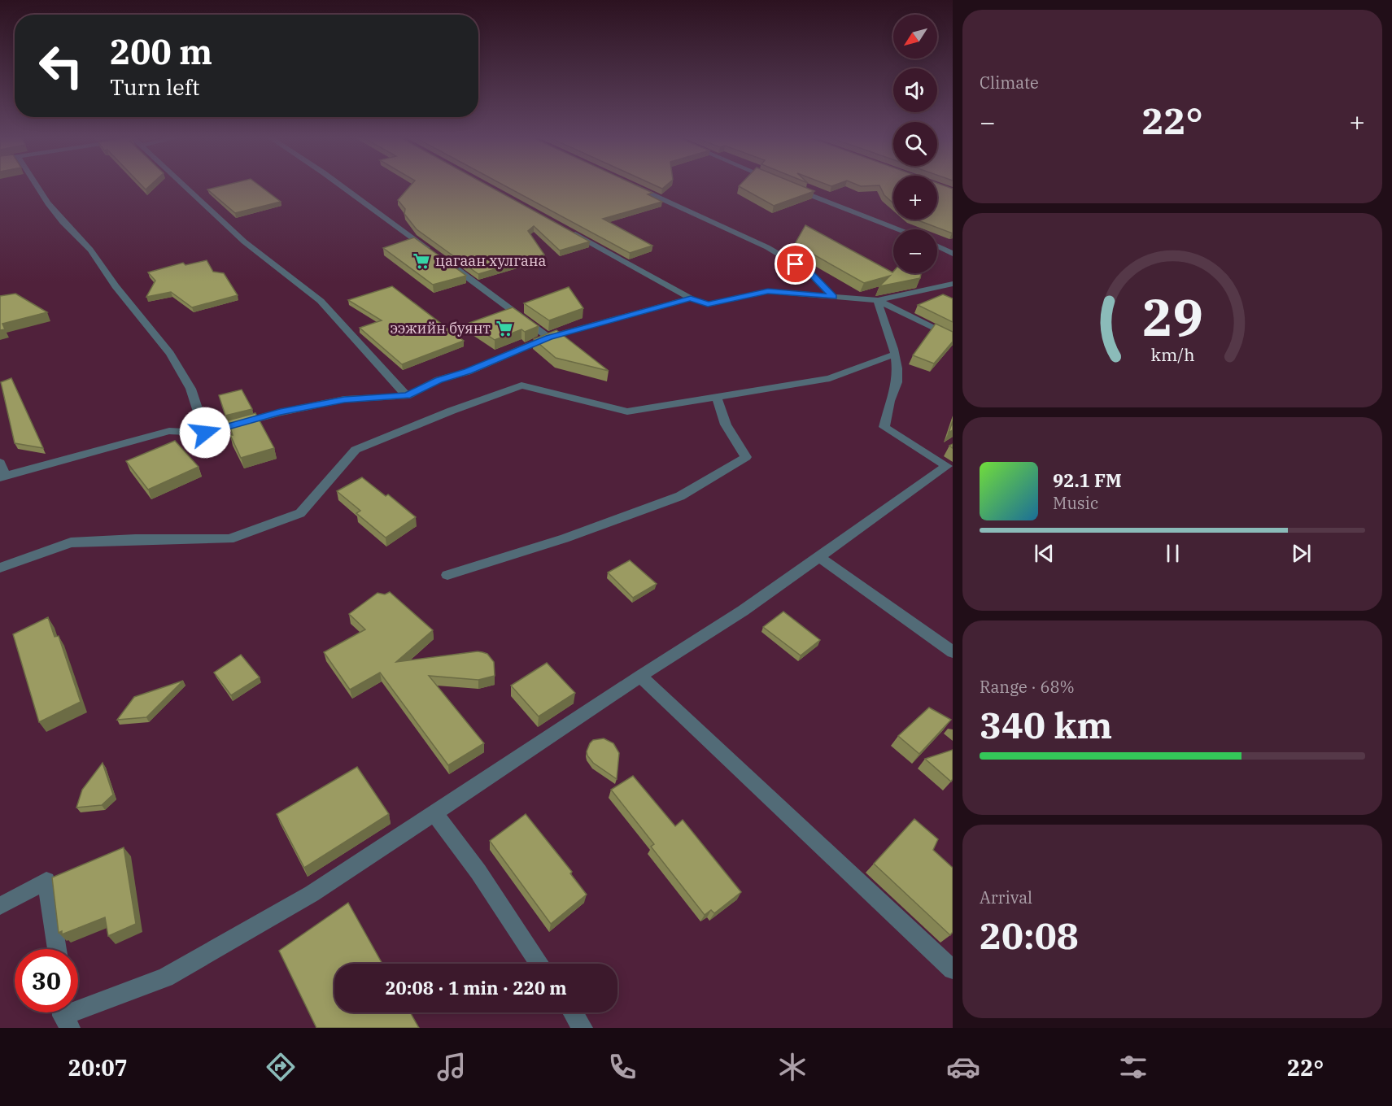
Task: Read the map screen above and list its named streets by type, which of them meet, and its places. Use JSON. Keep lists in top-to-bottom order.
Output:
{
  "places": {
    "supermarket": ["цагаан хулгана", "ээжийн буянт"]
  },
  "north": "bottom left",
  "page": {
    "tile": [
      "Climate",
      ["Range · 68%", "340 km"],
      ["Arrival", "20:08"]
    ],
    "map_buttons": ["+", "−"],
    "turn": ["200 m", "Turn left"],
    "heat": ["−", "22°", "+"],
    "song": ["92.1 FM", "Music"],
    "limit": "30",
    "trip": "20:08 · 1 min · 220 m",
    "tabs": ["20:07", "22°"],
    "gauge": ["29", "km/h"]
  }
}
